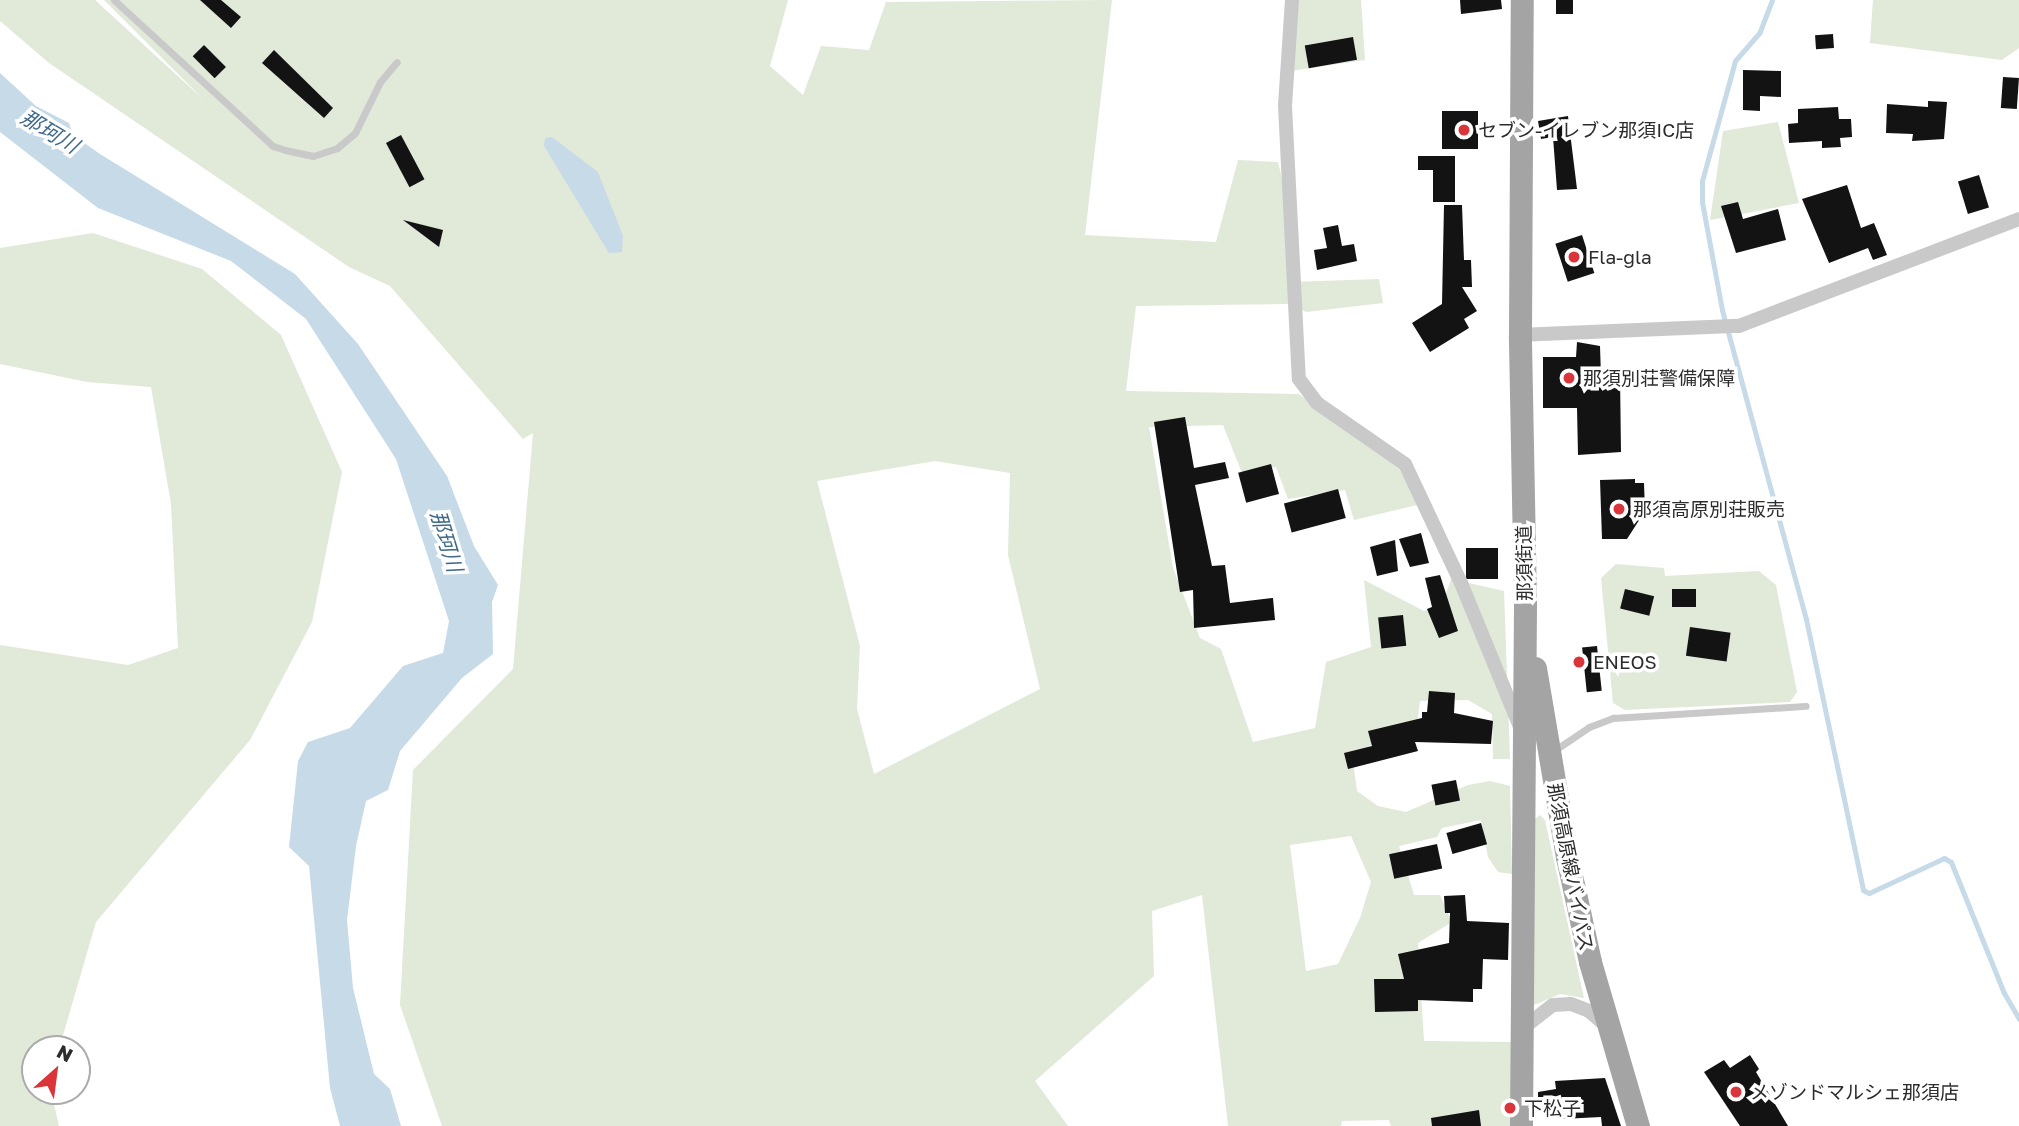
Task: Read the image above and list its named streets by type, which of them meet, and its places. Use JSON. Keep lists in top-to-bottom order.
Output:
{
  "streets": {
    "main road": ["那須街道", "那須高原線バイパス"]
  },
  "crossings": [
    ["那須街道", "那須高原線バイパス"]
  ],
  "water": ["那珂川"],
  "places": [
    "セブン-イレブン那須IC店",
    "Fla-gla",
    "那須別荘警備保障",
    "那須高原別荘販売",
    "ENEOS",
    "メゾンドマルシェ那須店",
    "下松子"
  ],
  "north": "top right"
}
